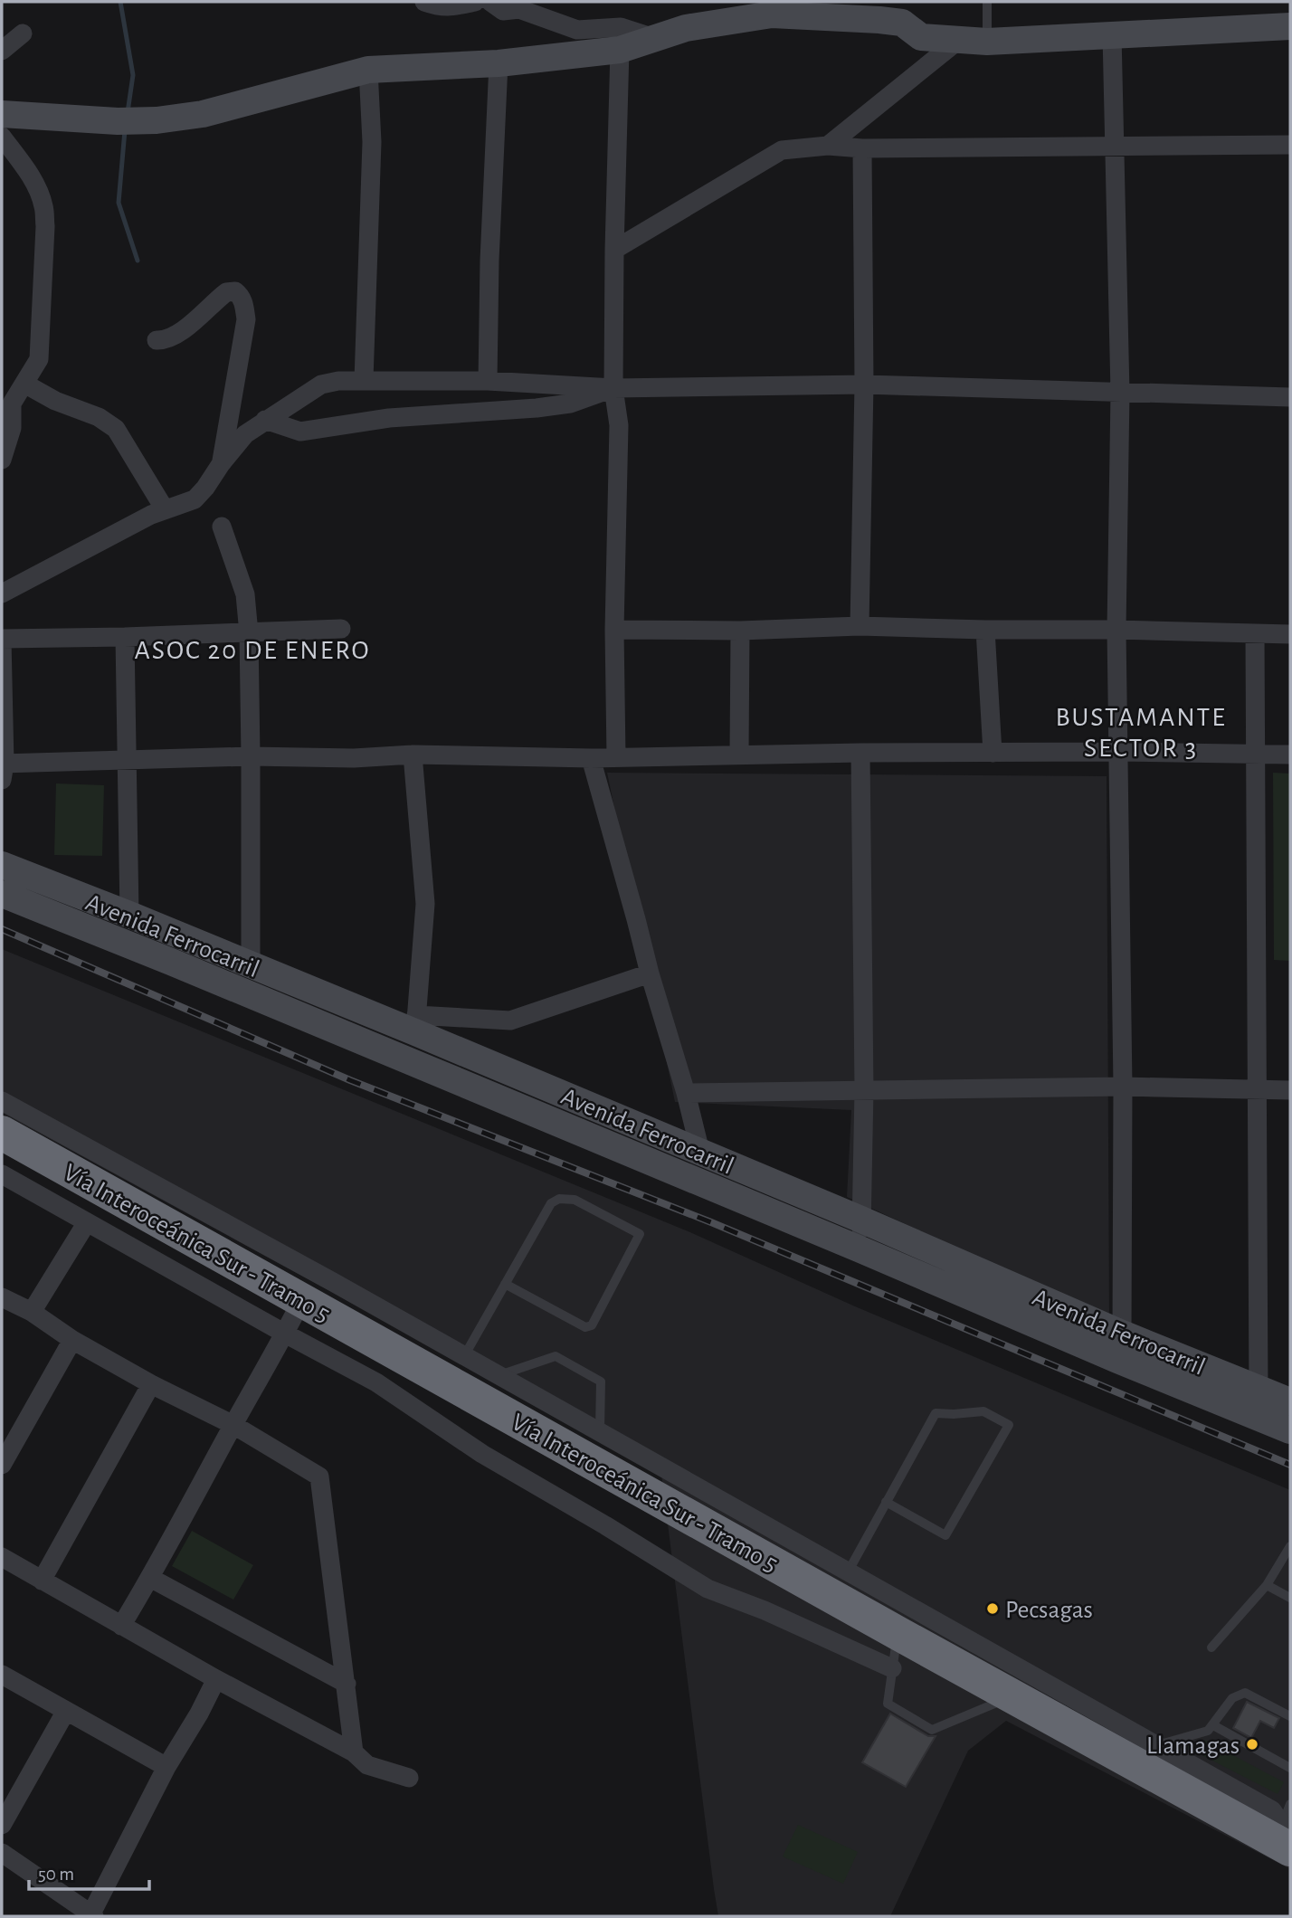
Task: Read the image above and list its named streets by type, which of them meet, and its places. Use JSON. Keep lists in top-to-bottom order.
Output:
{
  "streets": {
    "highway": ["Vía Interoceánica Sur - Tramo 5"],
    "main road": ["Avenida Ferrocarril"]
  },
  "districts": ["ASOC 20 DE ENERO", "BUSTAMANTE SECTOR 3"],
  "places": ["Pecsagas", "Llamagas"],
  "scale_bar": "50 m"
}
